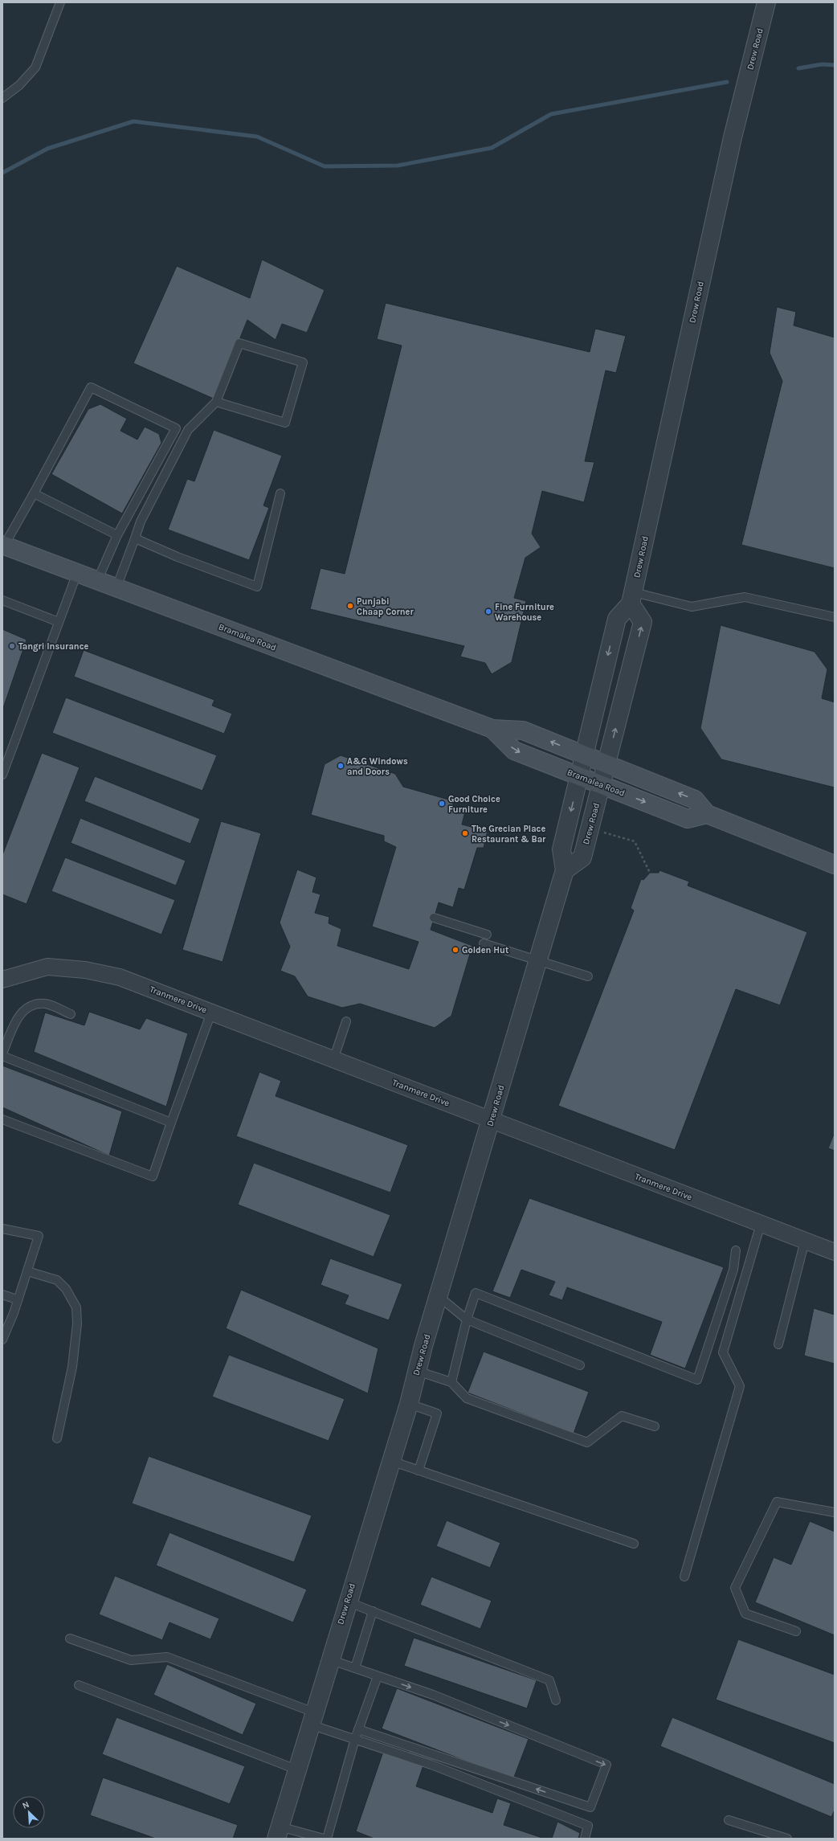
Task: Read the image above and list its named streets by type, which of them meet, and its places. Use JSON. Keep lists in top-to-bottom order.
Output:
{
  "streets": {
    "main road": ["Bramalea Road"],
    "street": ["Drew Road", "Tranmere Drive"]
  },
  "crossings": [
    ["Drew Road", "Bramalea Road"],
    ["Drew Road", "Tranmere Drive"]
  ],
  "places": [
    "Punjabi Chaap Corner",
    "Fine Furniture Warehouse",
    "Tangri Insurance",
    "A&G Windows and Doors",
    "Good Choice Furniture",
    "The Grecian Place Restaurant & Bar",
    "Golden Hut"
  ],
  "north": "top left"
}
